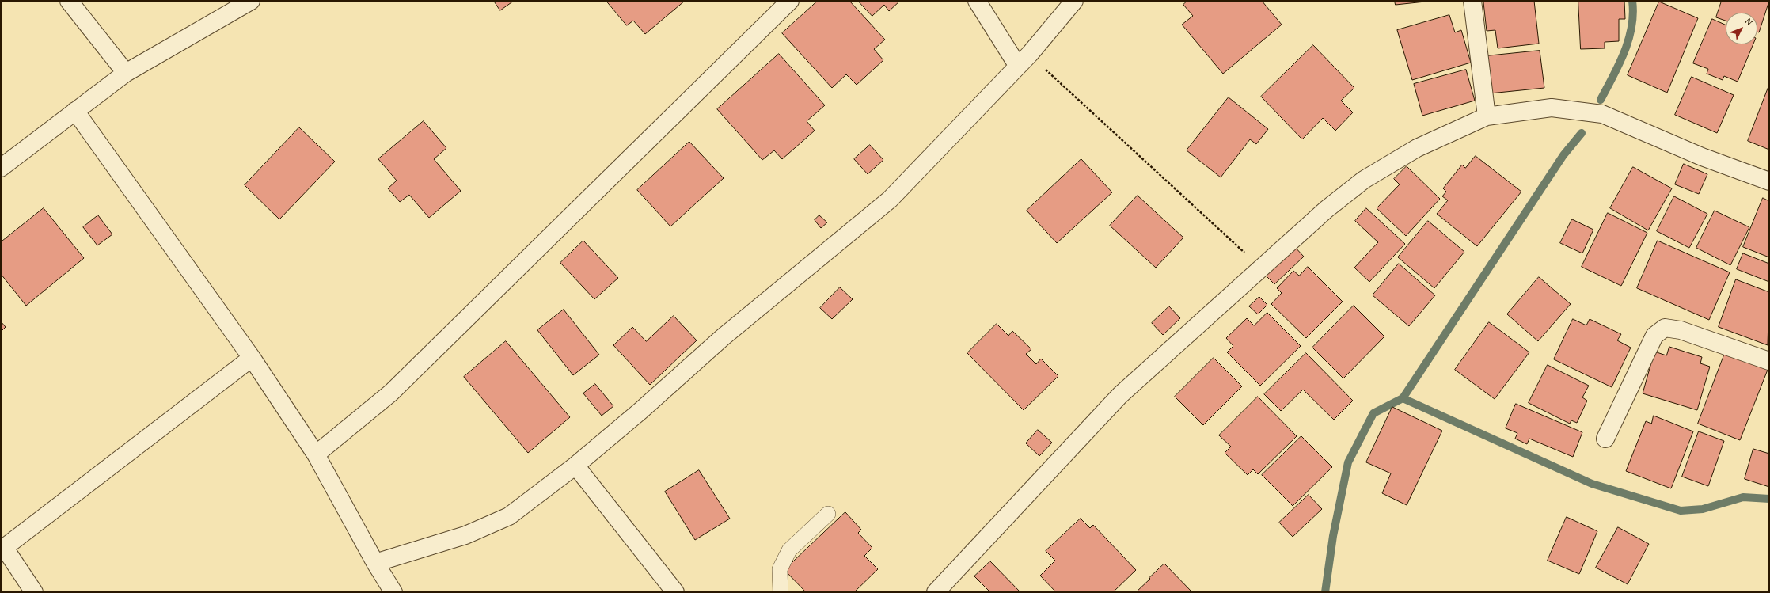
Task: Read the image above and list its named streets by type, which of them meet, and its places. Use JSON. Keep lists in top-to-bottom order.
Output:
{
  "north": "top right"
}
